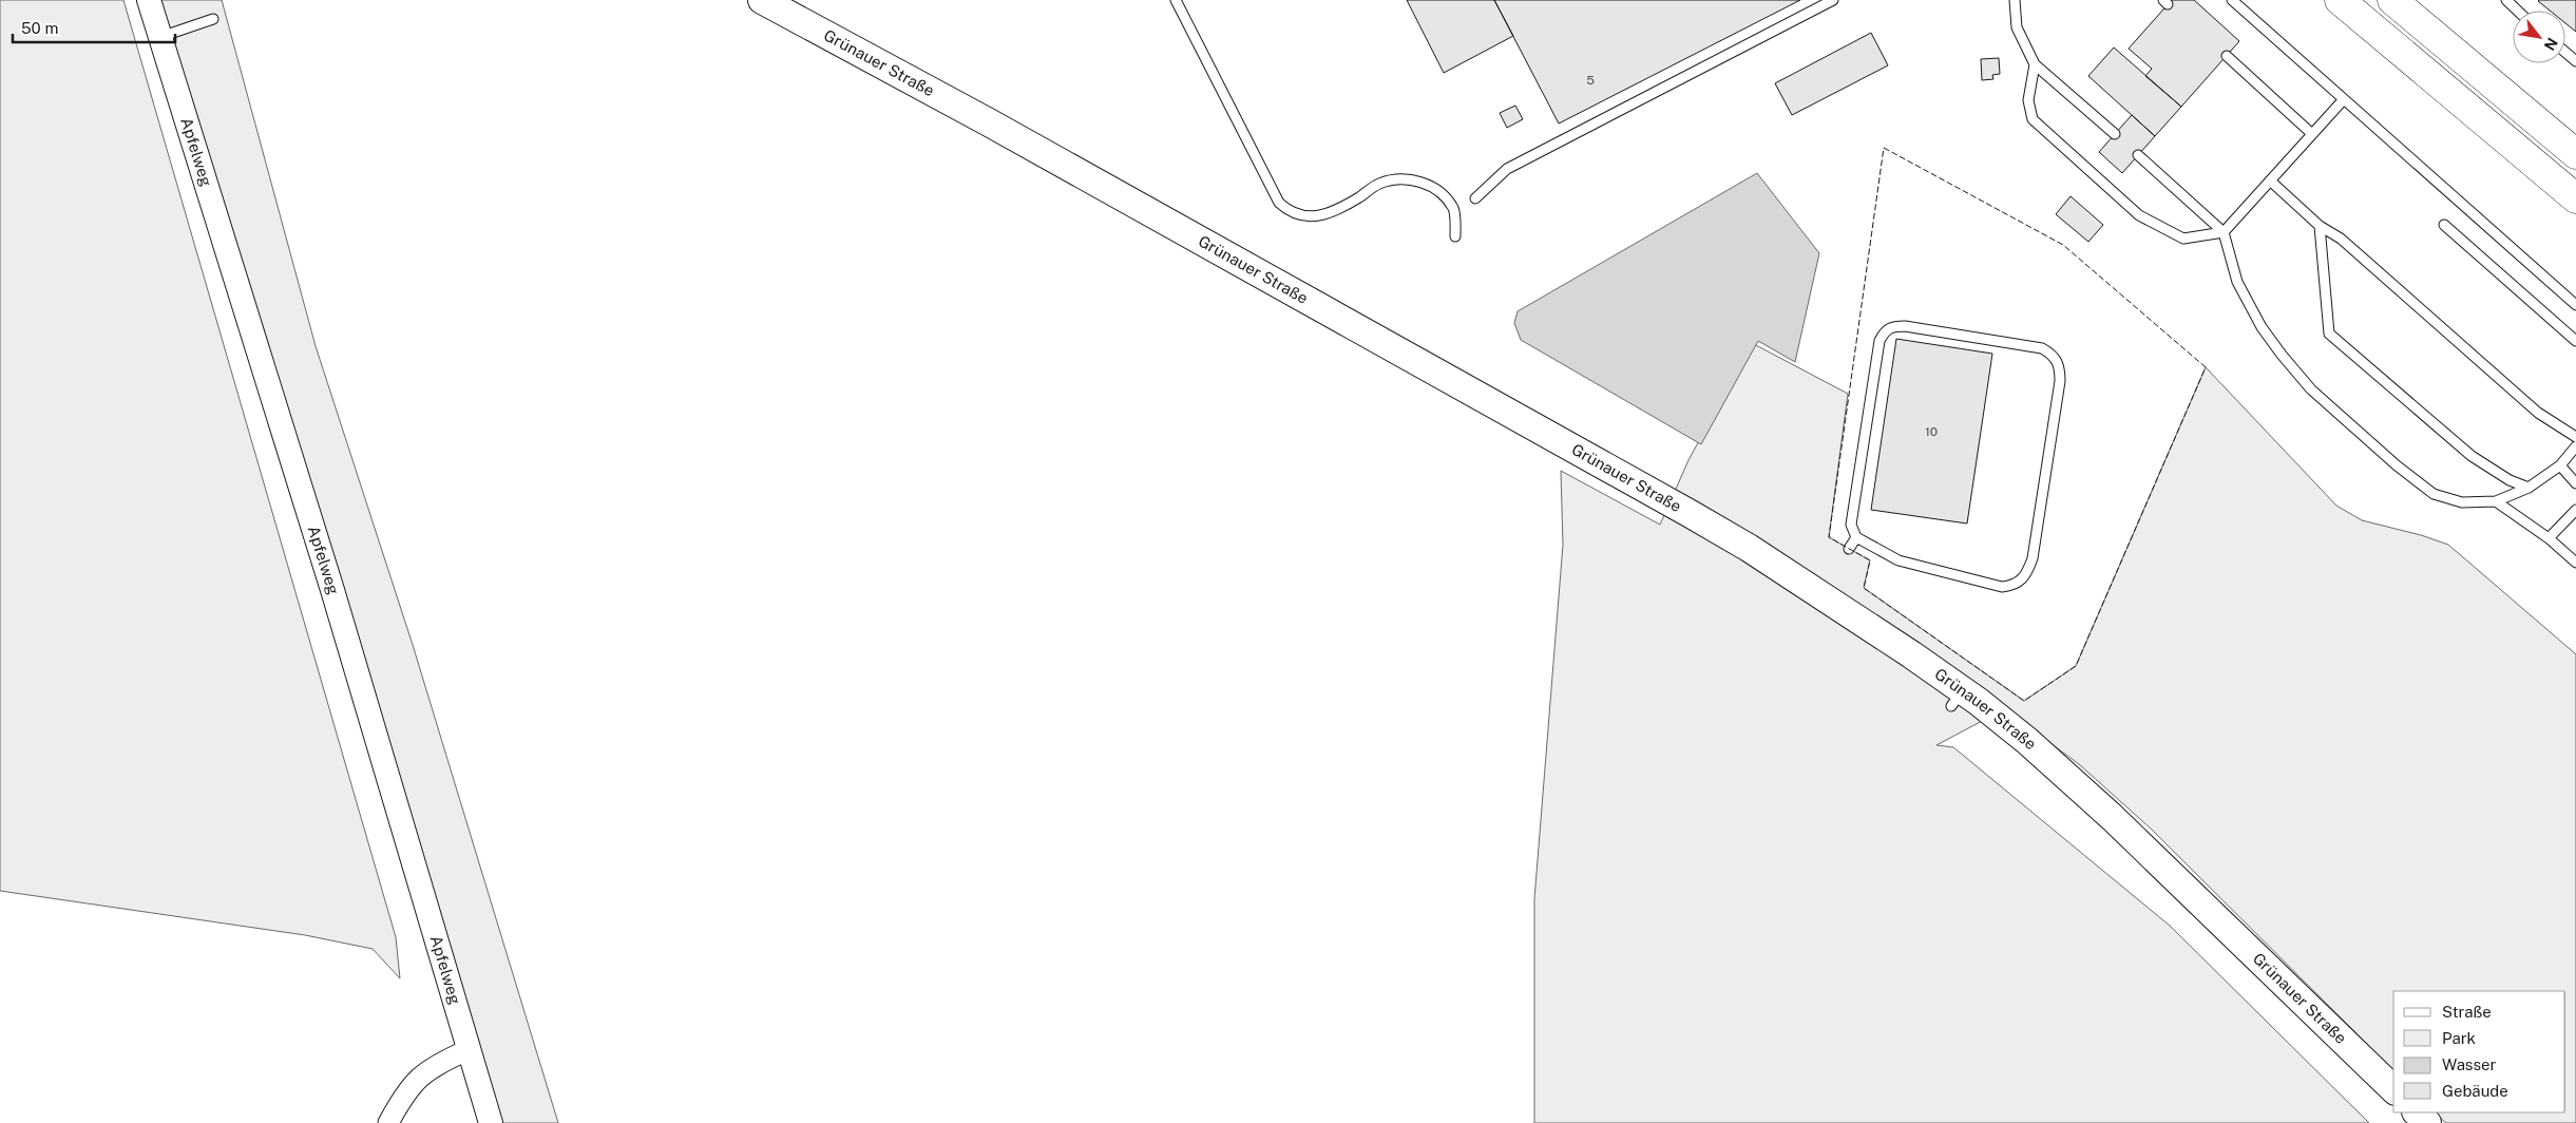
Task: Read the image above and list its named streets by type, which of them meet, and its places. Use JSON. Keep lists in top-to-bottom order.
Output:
{
  "streets": {
    "main road": ["Grünauer Straße"],
    "street": ["Apfelweg"]
  },
  "house_numbers": ["5", "10"],
  "legend": [
    "Straße",
    "Park",
    "Wasser",
    "Gebäude"
  ],
  "scale_bar": "50 m",
  "north": "bottom right"
}
